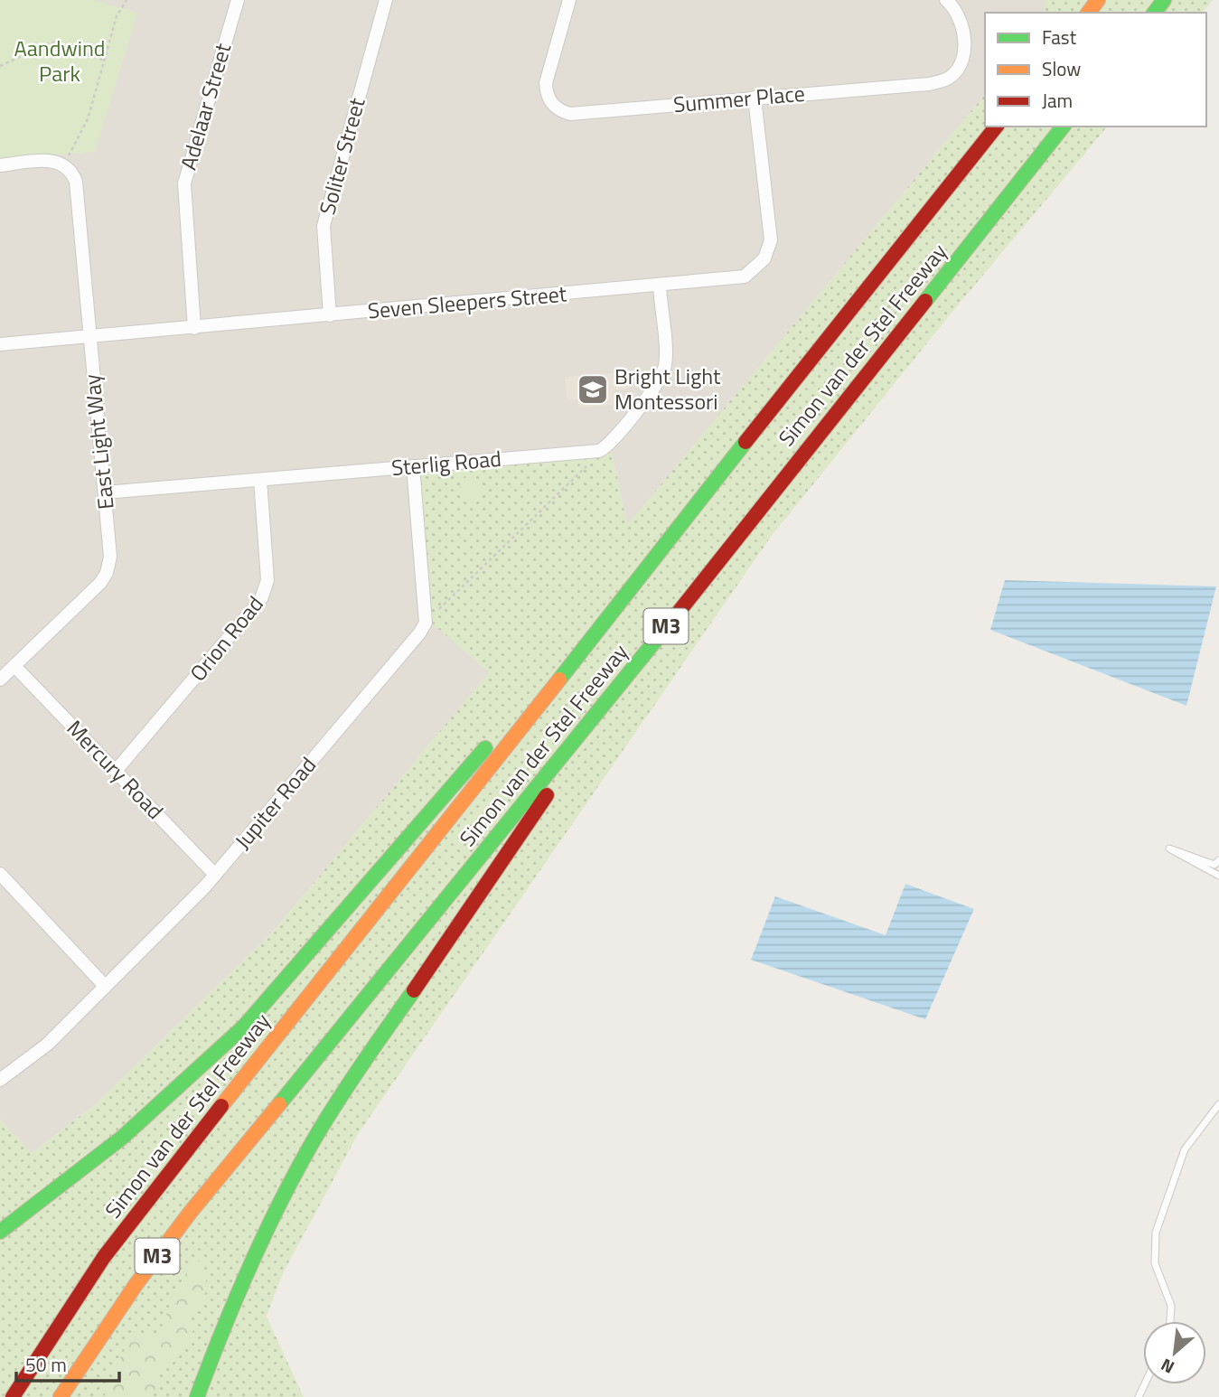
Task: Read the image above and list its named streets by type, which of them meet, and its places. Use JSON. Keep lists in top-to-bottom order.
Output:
{
  "streets": {
    "highway": ["Simon van der Stel Freeway", "M3"],
    "street": [
      "Summer Place",
      "Adelaar Street",
      "Soliter Street",
      "Seven Sleepers Street",
      "East Light Way",
      "Sterlig Road",
      "Orion Road",
      "Mercury Road",
      "Jupiter Road"
    ]
  },
  "crossings": [
    ["Summer Place", "Seven Sleepers Street"],
    ["Adelaar Street", "Seven Sleepers Street"],
    ["Soliter Street", "Seven Sleepers Street"],
    ["Seven Sleepers Street", "East Light Way"],
    ["Seven Sleepers Street", "Sterlig Road"],
    ["East Light Way", "Sterlig Road"],
    ["East Light Way", "Mercury Road"],
    ["Sterlig Road", "Orion Road"],
    ["Orion Road", "Mercury Road"],
    ["Mercury Road", "Jupiter Road"]
  ],
  "parks": ["Aandwind Park"],
  "places": {
    "school or university": ["Bright Light Montessori"]
  },
  "legend": ["Fast", "Slow", "Jam"],
  "scale_bar": "50 m",
  "north": "bottom left"
}
